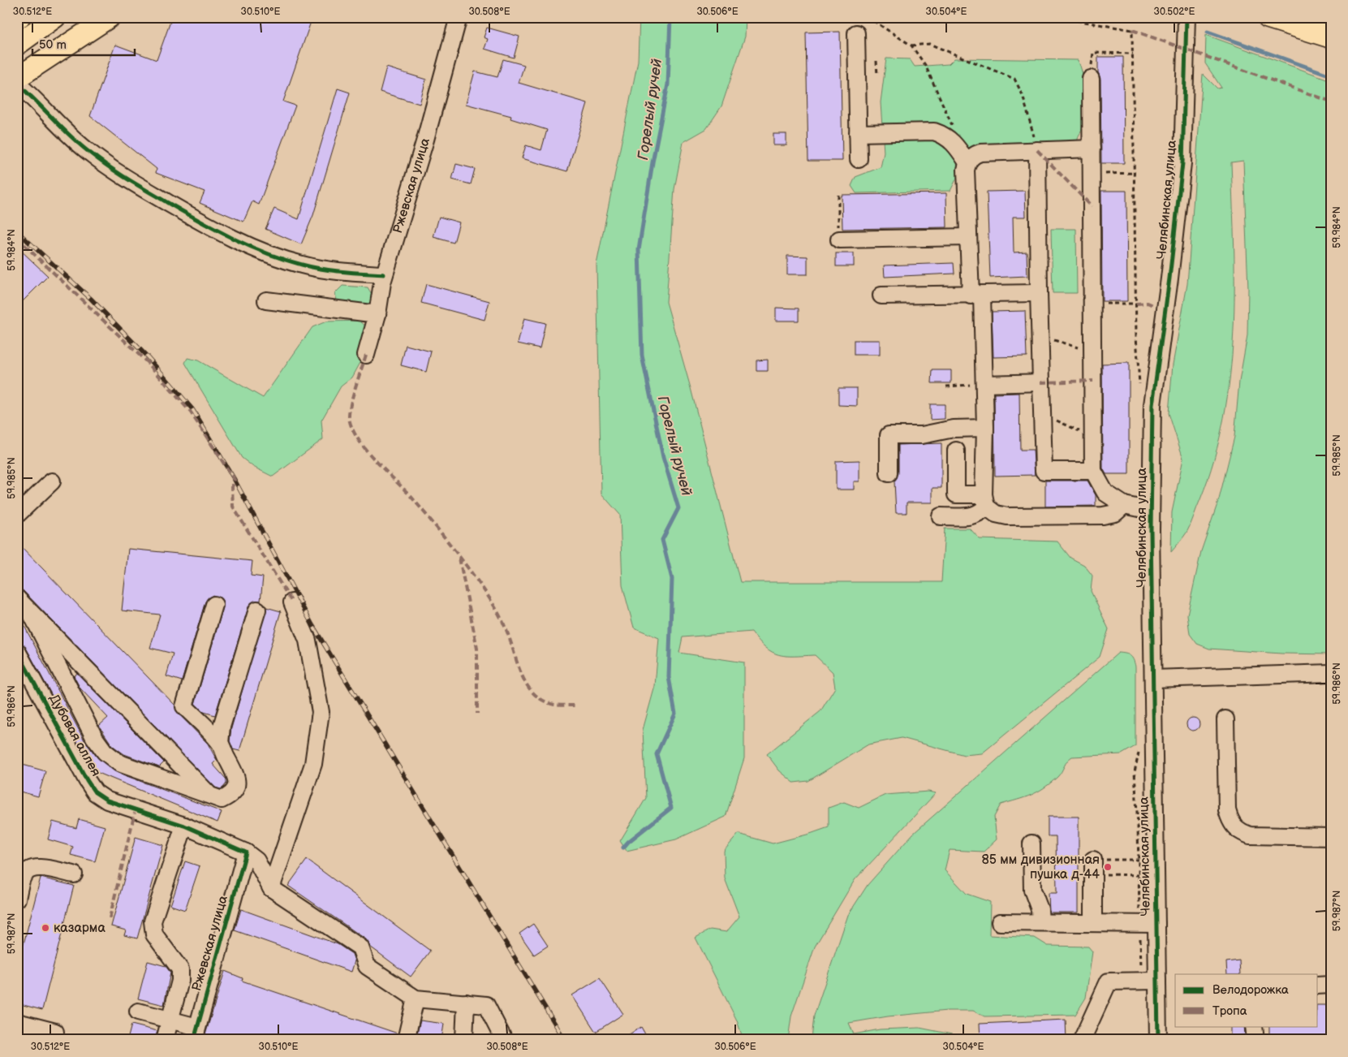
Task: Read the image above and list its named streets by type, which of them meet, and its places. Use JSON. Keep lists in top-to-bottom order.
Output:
{
  "streets": {
    "street": ["Ржевская улица", "Челябинская улица", "Дубовая аллея"]
  },
  "crossings": [
    ["Ржевская улица", "Дубовая аллея"]
  ],
  "water": ["Горелый ручей"],
  "places": ["85 мм дивизионная пушка д-44", "казарма"],
  "legend": ["Велодорожка", "Тропа"],
  "scale_bar": "50 m",
  "coordinates": [
    "30.512°E",
    "30.510°E",
    "30.508°E",
    "30.506°E",
    "30.504°E",
    "30.502°E",
    "59.984°N",
    "59.985°N",
    "59.986°N",
    "59.987°N"
  ]
}
